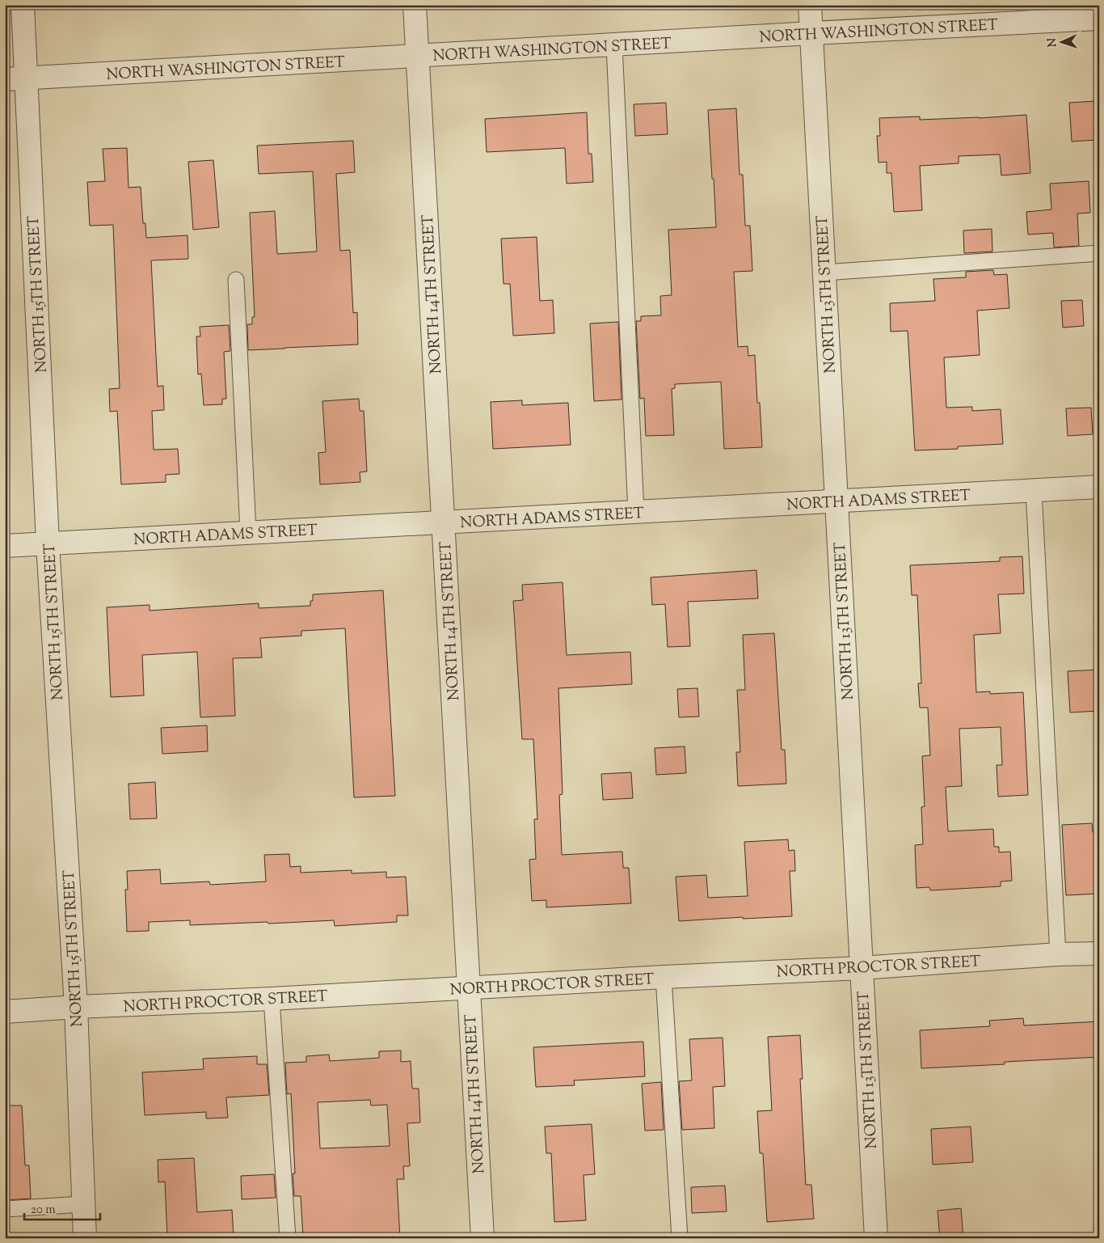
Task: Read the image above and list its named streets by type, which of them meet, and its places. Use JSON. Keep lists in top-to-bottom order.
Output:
{
  "streets": {
    "street": [
      "NORTH WASHINGTON STREET",
      "NORTH 15TH STREET",
      "NORTH 14TH STREET",
      "NORTH 13TH STREET",
      "NORTH ADAMS STREET",
      "NORTH PROCTOR STREET"
    ]
  },
  "crossings": [
    ["NORTH WASHINGTON STREET", "NORTH 15TH STREET"],
    ["NORTH WASHINGTON STREET", "NORTH 14TH STREET"],
    ["NORTH WASHINGTON STREET", "NORTH 13TH STREET"],
    ["NORTH 15TH STREET", "NORTH ADAMS STREET"],
    ["NORTH 15TH STREET", "NORTH PROCTOR STREET"],
    ["NORTH 14TH STREET", "NORTH ADAMS STREET"],
    ["NORTH 14TH STREET", "NORTH PROCTOR STREET"],
    ["NORTH 13TH STREET", "NORTH ADAMS STREET"],
    ["NORTH 13TH STREET", "NORTH PROCTOR STREET"]
  ],
  "scale_bar": "20 m",
  "north": "left"
}
